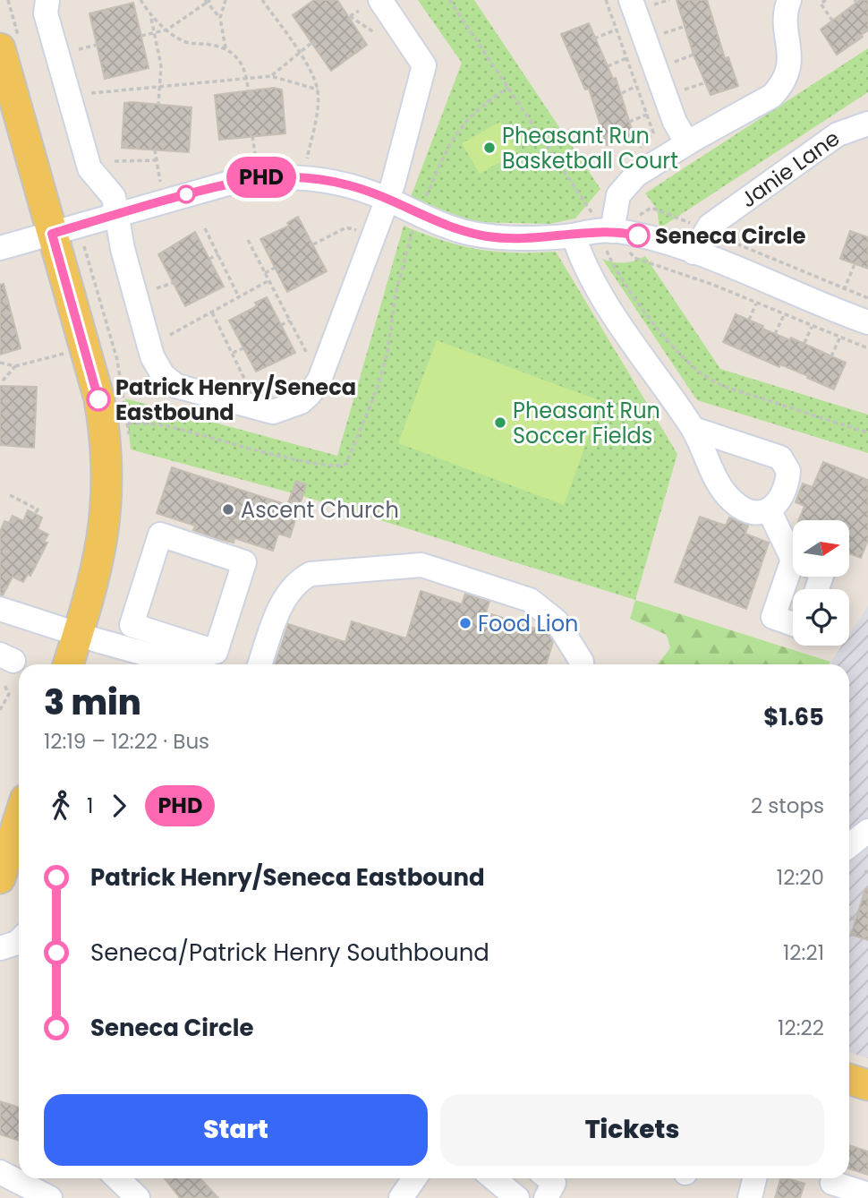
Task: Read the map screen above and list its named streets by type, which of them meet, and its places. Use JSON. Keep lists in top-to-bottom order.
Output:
{
  "streets": {
    "street": ["Janie Lane"]
  },
  "places": [
    "Pheasant Run Basketball Court",
    "Seneca Circle",
    "Patrick Henry/Seneca Eastbound",
    "Pheasant Run Soccer Fields",
    "Ascent Church",
    "Food Lion"
  ],
  "lines": ["bus line PHD"],
  "north": "right",
  "page": {
    "on_map": "PHD",
    "heading": ["3 min", "12:19 – 12:22 · Bus", "$1.65"],
    "legs": ["1", "PHD", "2 stops"],
    "list": [
      {
        "name": "Patrick Henry/Seneca Eastbound",
        "value": "12:20"
      },
      {
        "name": "Seneca/Patrick Henry Southbound",
        "value": "12:21"
      },
      {
        "name": "Seneca Circle",
        "value": "12:22"
      }
    ],
    "buttons": ["Start", "Tickets"]
  }
}
